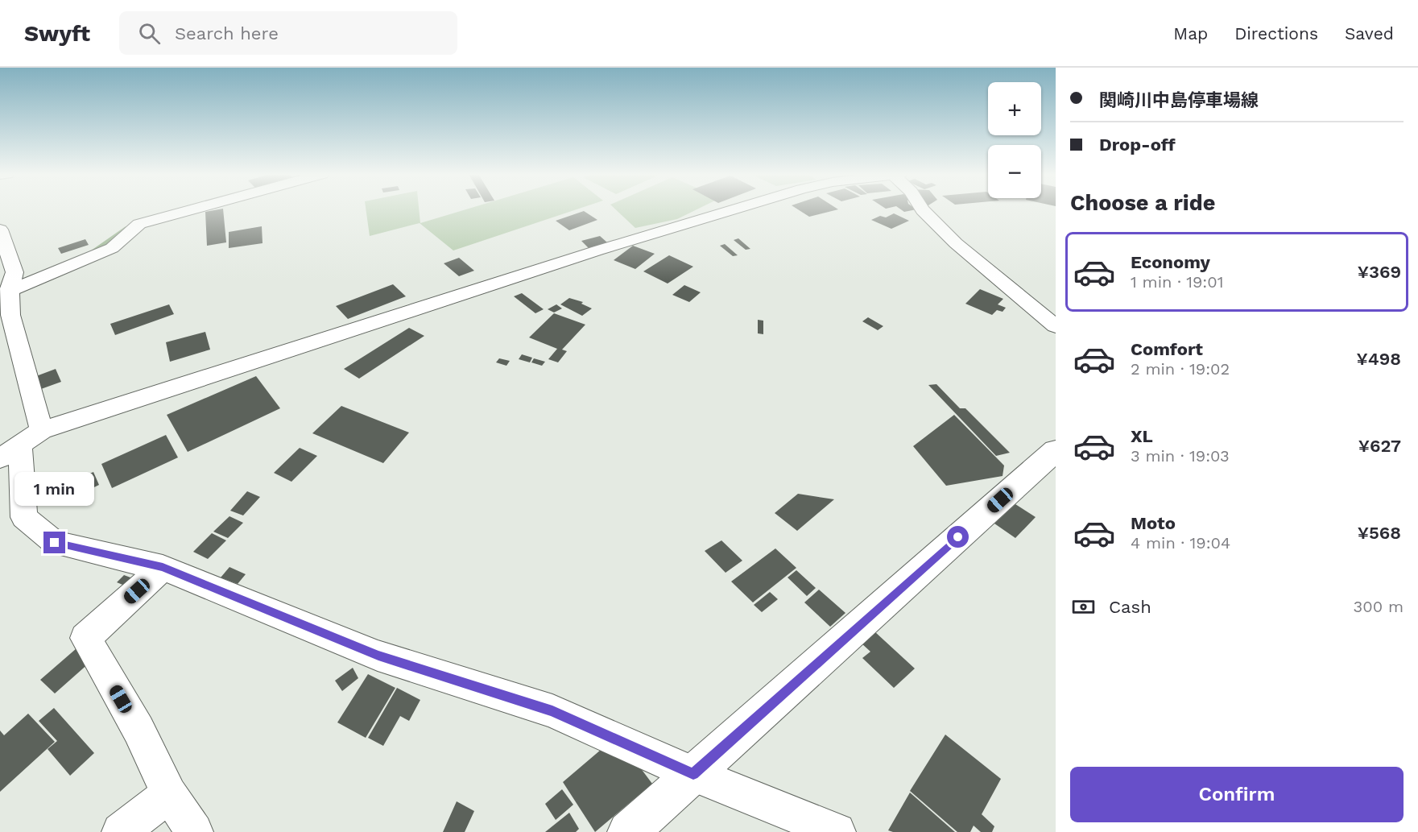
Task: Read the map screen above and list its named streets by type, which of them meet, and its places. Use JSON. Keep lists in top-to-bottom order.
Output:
{
  "page": {
    "header": "Swyft",
    "search": "Search here",
    "nav": ["Map", "Directions", "Saved"],
    "banner": ["関崎川中島停車場線", "Drop-off"],
    "map_buttons": ["+", "−"],
    "heading": "Choose a ride",
    "list": [
      {
        "name": "Economy",
        "note": "1 min · 19:01",
        "value": "¥369"
      },
      {
        "name": "Comfort",
        "note": "2 min · 19:02",
        "value": "¥498"
      },
      {
        "name": "XL",
        "note": "3 min · 19:03",
        "value": "¥627"
      },
      {
        "name": "Moto",
        "note": "4 min · 19:04",
        "value": "¥568"
      }
    ],
    "bubble": "1 min",
    "pay": ["Cash", "300 m"],
    "buttons": "Confirm"
  }
}
